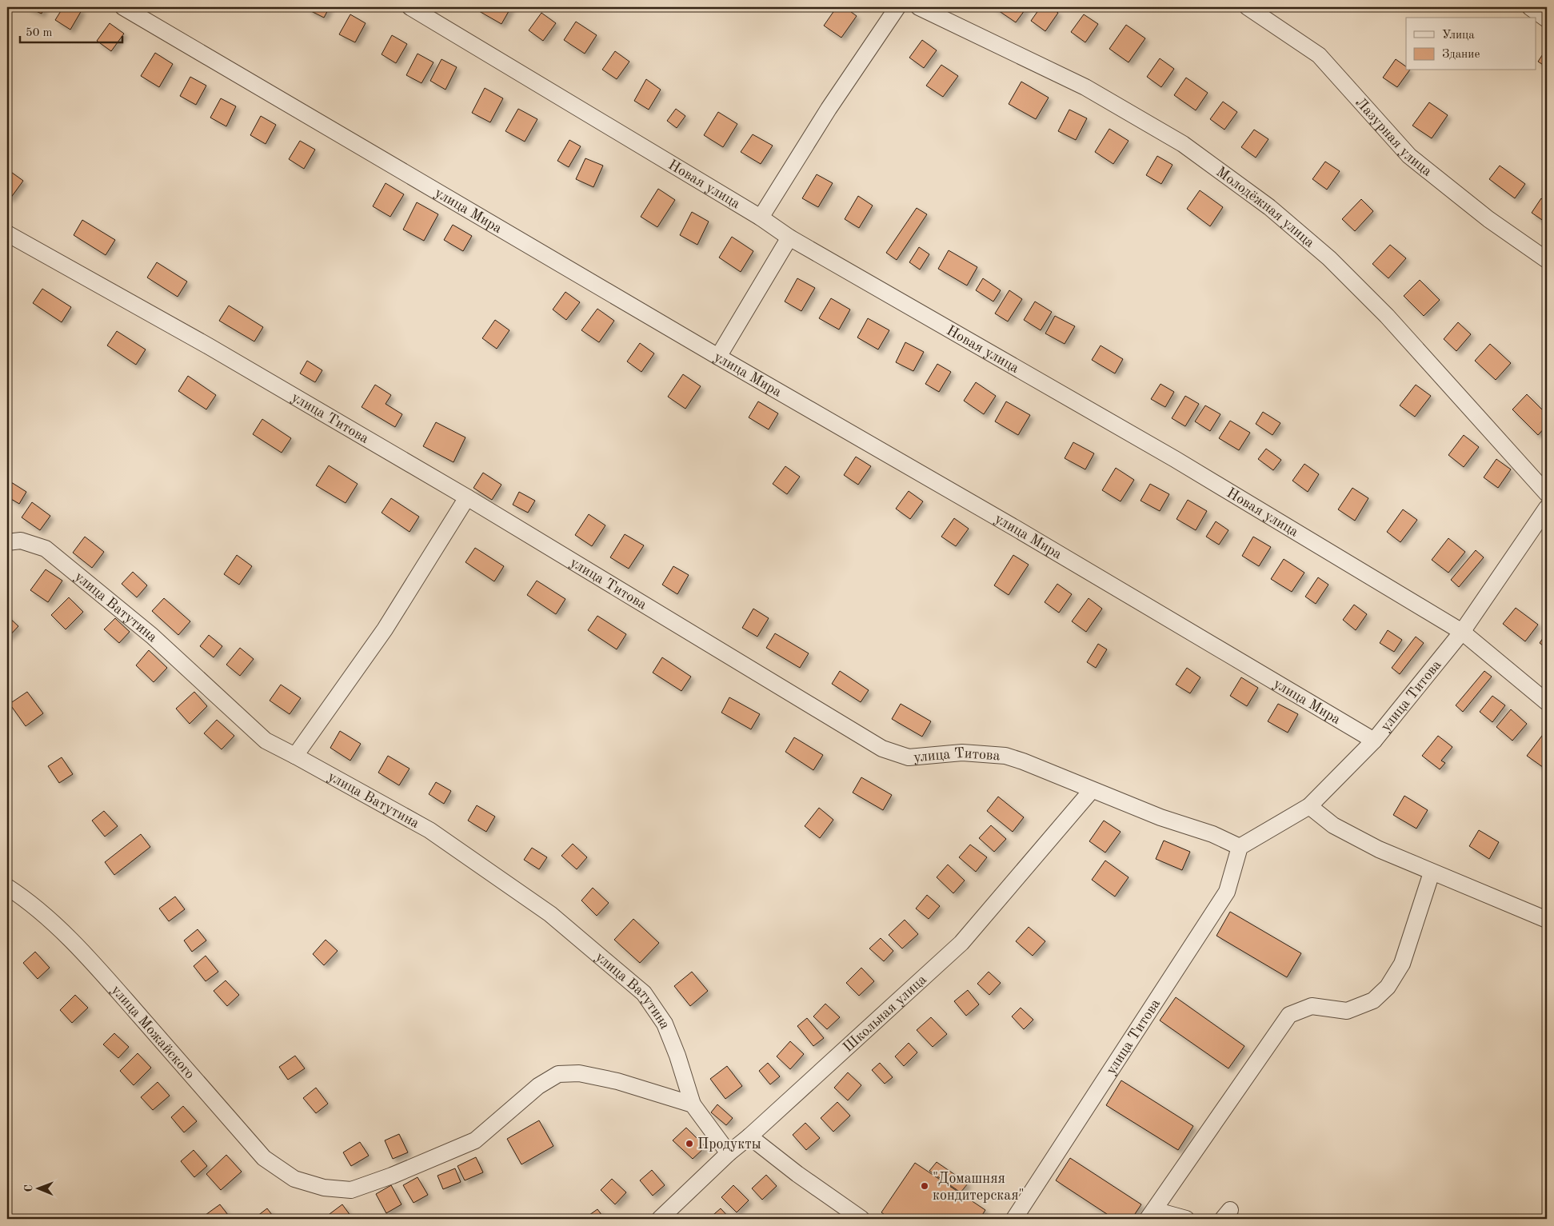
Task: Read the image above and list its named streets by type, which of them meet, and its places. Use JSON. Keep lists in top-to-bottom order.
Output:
{
  "streets": {
    "street": [
      "Лазурная улица",
      "Новая улица",
      "Молодёжная улица",
      "улица Мира",
      "улица Титова",
      "улица Ватутина",
      "Школьная улица",
      "улица Можайского"
    ]
  },
  "crossings": [
    ["Новая улица", "улица Титова"],
    ["улица Мира", "улица Титова"],
    ["улица Титова", "Школьная улица"],
    ["улица Ватутина", "Школьная улица"],
    ["улица Ватутина", "улица Можайского"]
  ],
  "places": ["Продукты", "\"Домашняя кондитерская\""],
  "legend": ["Улица", "Здание"],
  "scale_bar": "50 m",
  "north": "left"
}
